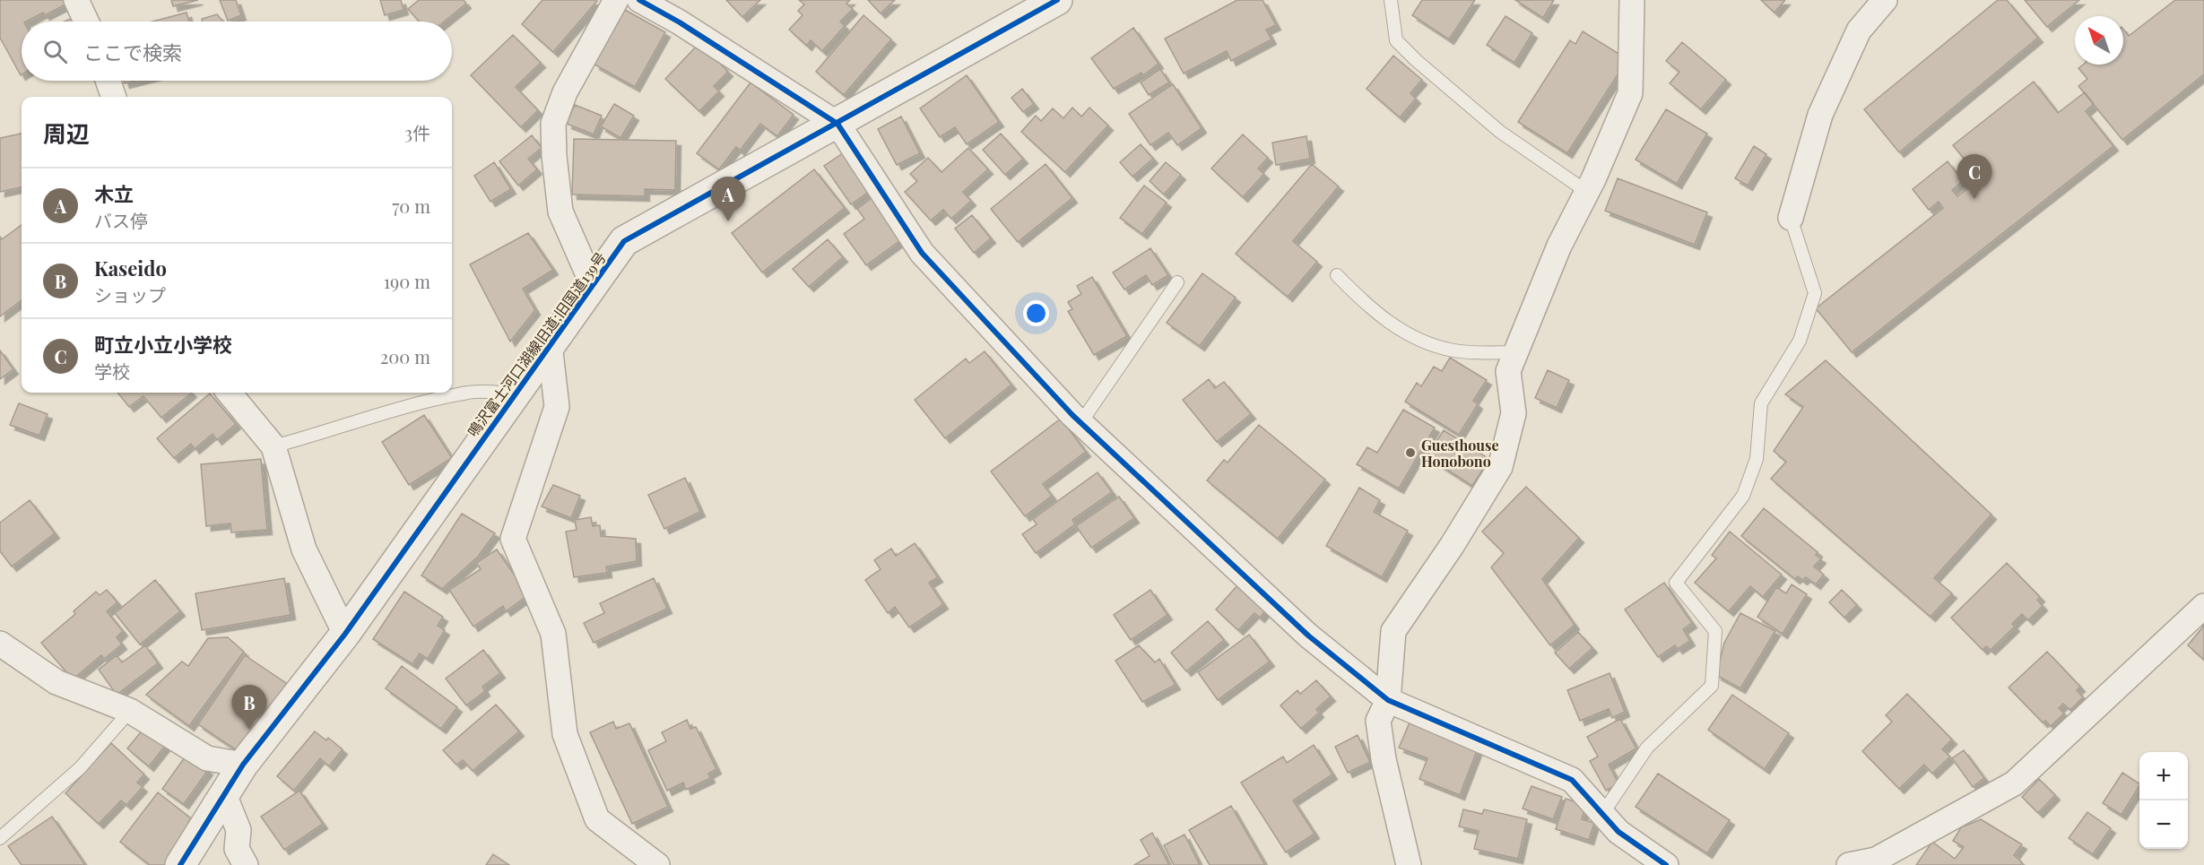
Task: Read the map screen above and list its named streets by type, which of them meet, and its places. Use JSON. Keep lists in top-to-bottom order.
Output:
{
  "streets": {
    "street": ["鳴沢富士河口湖線旧道;旧国道139号"]
  },
  "places": ["Guesthouse Honobono"],
  "north": "top left",
  "page": {
    "search": "ここで検索",
    "heading": ["周辺", "3件"],
    "pins": ["C", "A", "B"],
    "list": [
      {
        "mark": "A",
        "name": "木立",
        "note": "バス停",
        "value": "70 m"
      },
      {
        "mark": "B",
        "name": "Kaseido",
        "note": "ショップ",
        "value": "190 m"
      },
      {
        "mark": "C",
        "name": "町立小立小学校",
        "note": "学校",
        "value": "200 m"
      }
    ],
    "map_buttons": ["+", "−"]
  }
}
